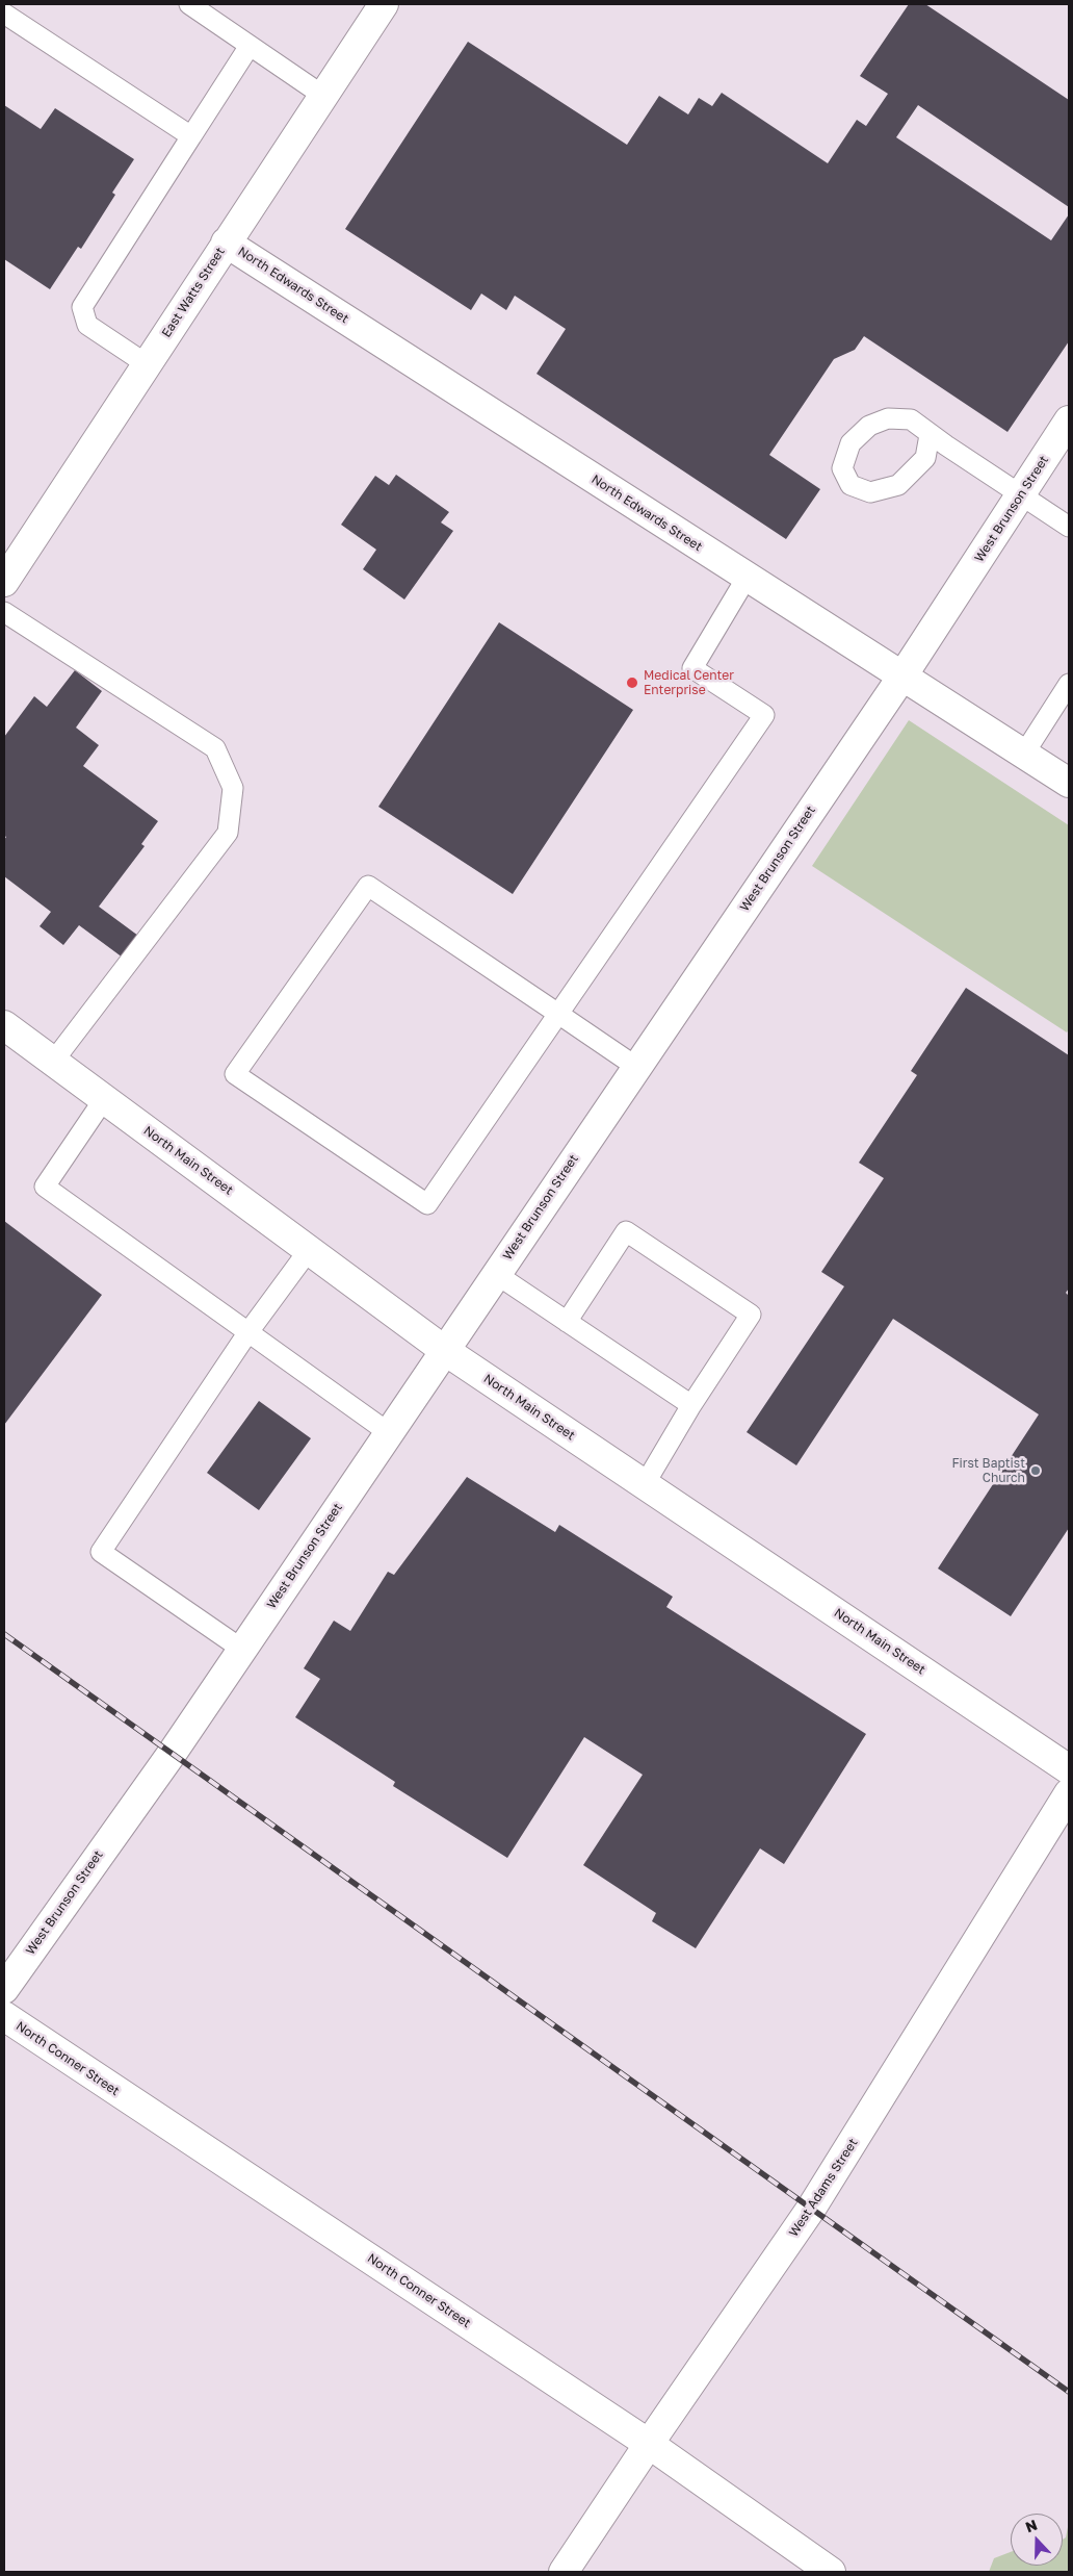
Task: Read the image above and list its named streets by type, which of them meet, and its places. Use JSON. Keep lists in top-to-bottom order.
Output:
{
  "streets": {
    "street": [
      "North Edwards Street",
      "East Watts Street",
      "West Brunson Street",
      "North Main Street",
      "North Conner Street",
      "West Adams Street"
    ]
  },
  "crossings": [
    ["North Edwards Street", "East Watts Street"],
    ["North Edwards Street", "West Brunson Street"],
    ["West Brunson Street", "North Main Street"],
    ["North Conner Street", "West Adams Street"]
  ],
  "places": ["Medical Center Enterprise", "First Baptist Church"],
  "north": "top"
}
